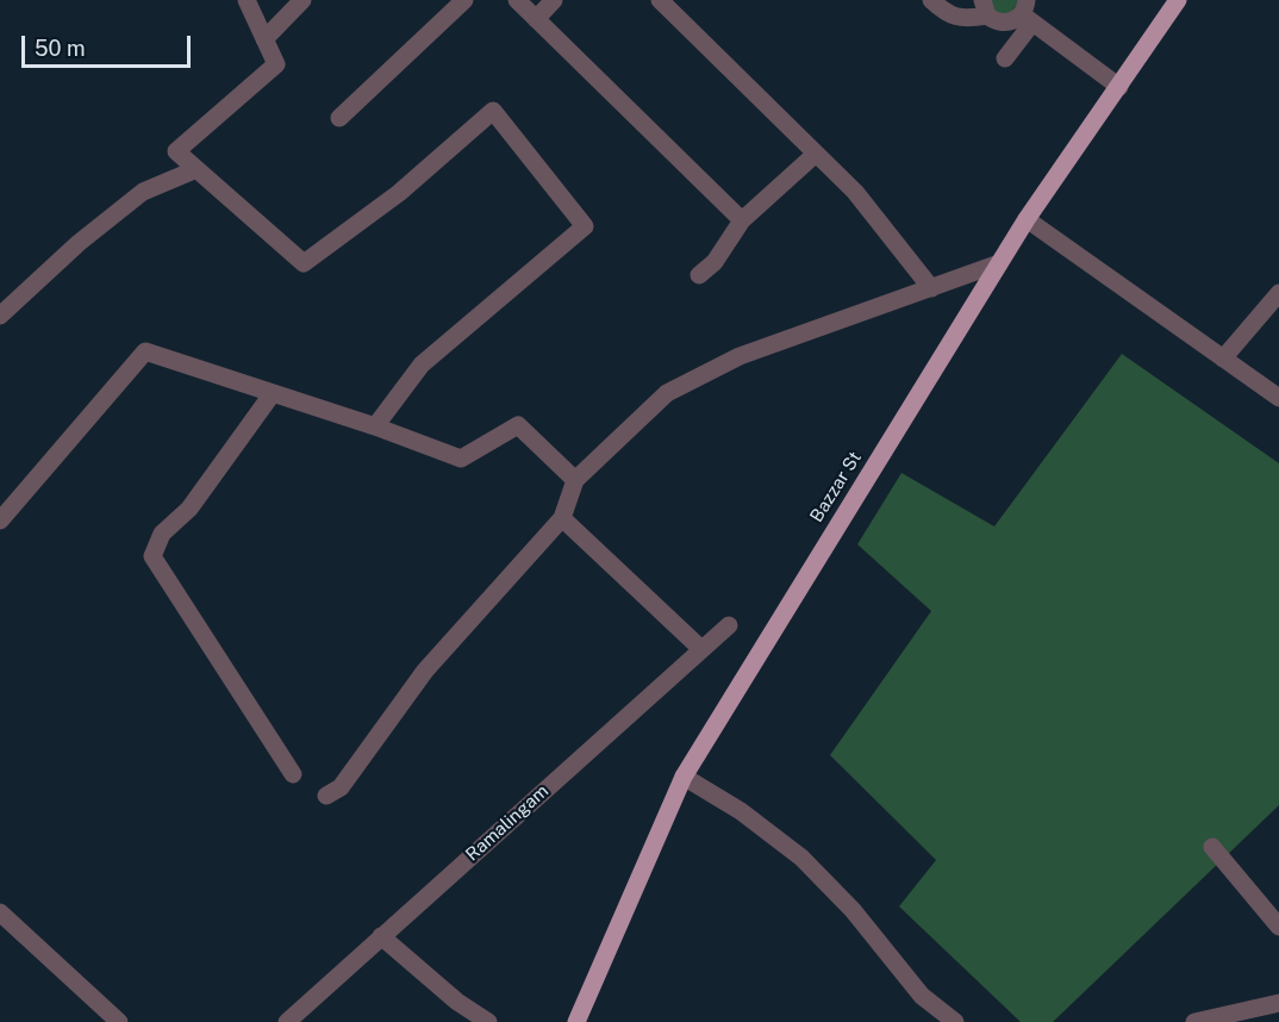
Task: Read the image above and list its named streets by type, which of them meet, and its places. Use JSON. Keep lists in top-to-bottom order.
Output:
{
  "streets": {
    "main road": ["Bazzar St"],
    "street": ["Ramalingam"]
  },
  "scale_bar": "50 m"
}
